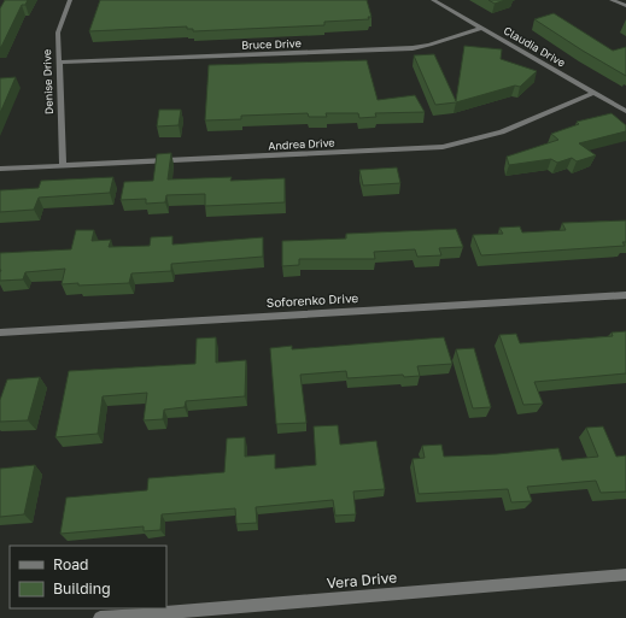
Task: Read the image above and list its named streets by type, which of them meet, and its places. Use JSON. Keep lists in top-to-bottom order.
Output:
{
  "streets": {
    "street": [
      "Bruce Drive",
      "Claudia Drive",
      "Denise Drive",
      "Andrea Drive",
      "Soforenko Drive",
      "Vera Drive"
    ]
  },
  "crossings": [
    ["Bruce Drive", "Claudia Drive"],
    ["Bruce Drive", "Denise Drive"],
    ["Claudia Drive", "Andrea Drive"],
    ["Denise Drive", "Andrea Drive"]
  ],
  "legend": ["Road", "Building"]
}
